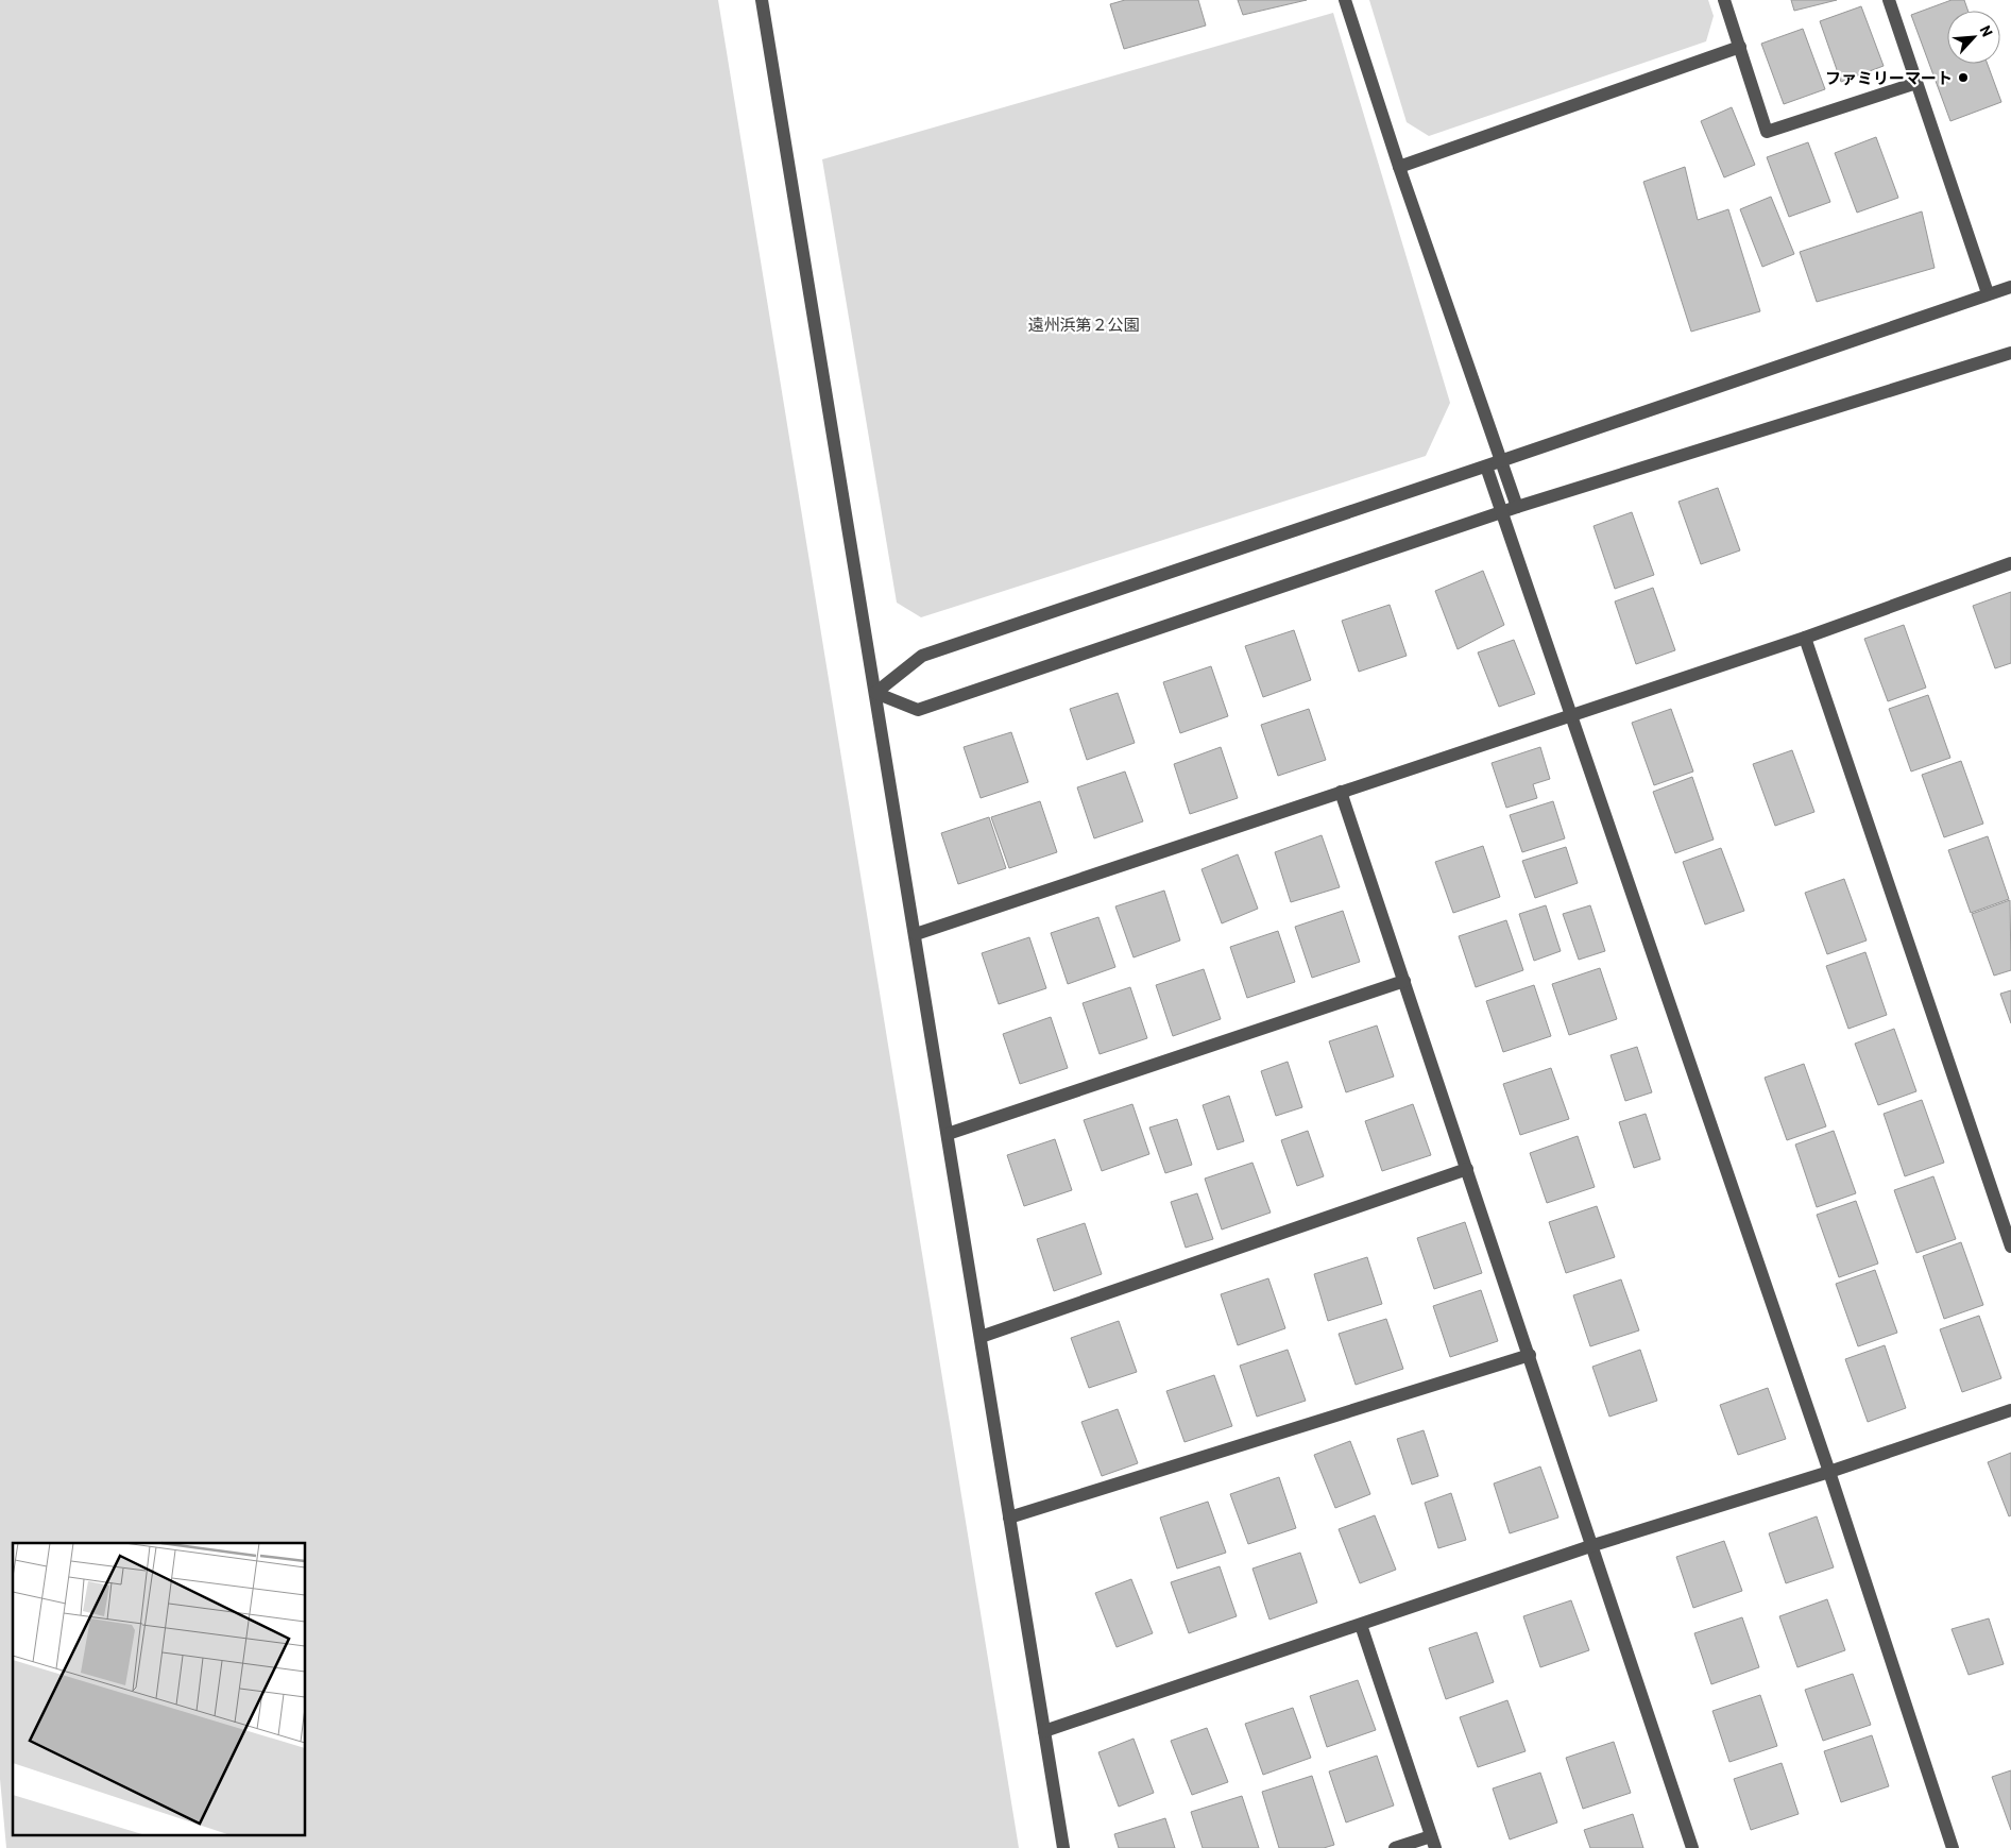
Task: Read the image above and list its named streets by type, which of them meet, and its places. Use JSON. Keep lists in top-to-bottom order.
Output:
{
  "parks": ["遠州浜第２公園"],
  "places": ["ファミリーマート"],
  "north": "top right"
}
